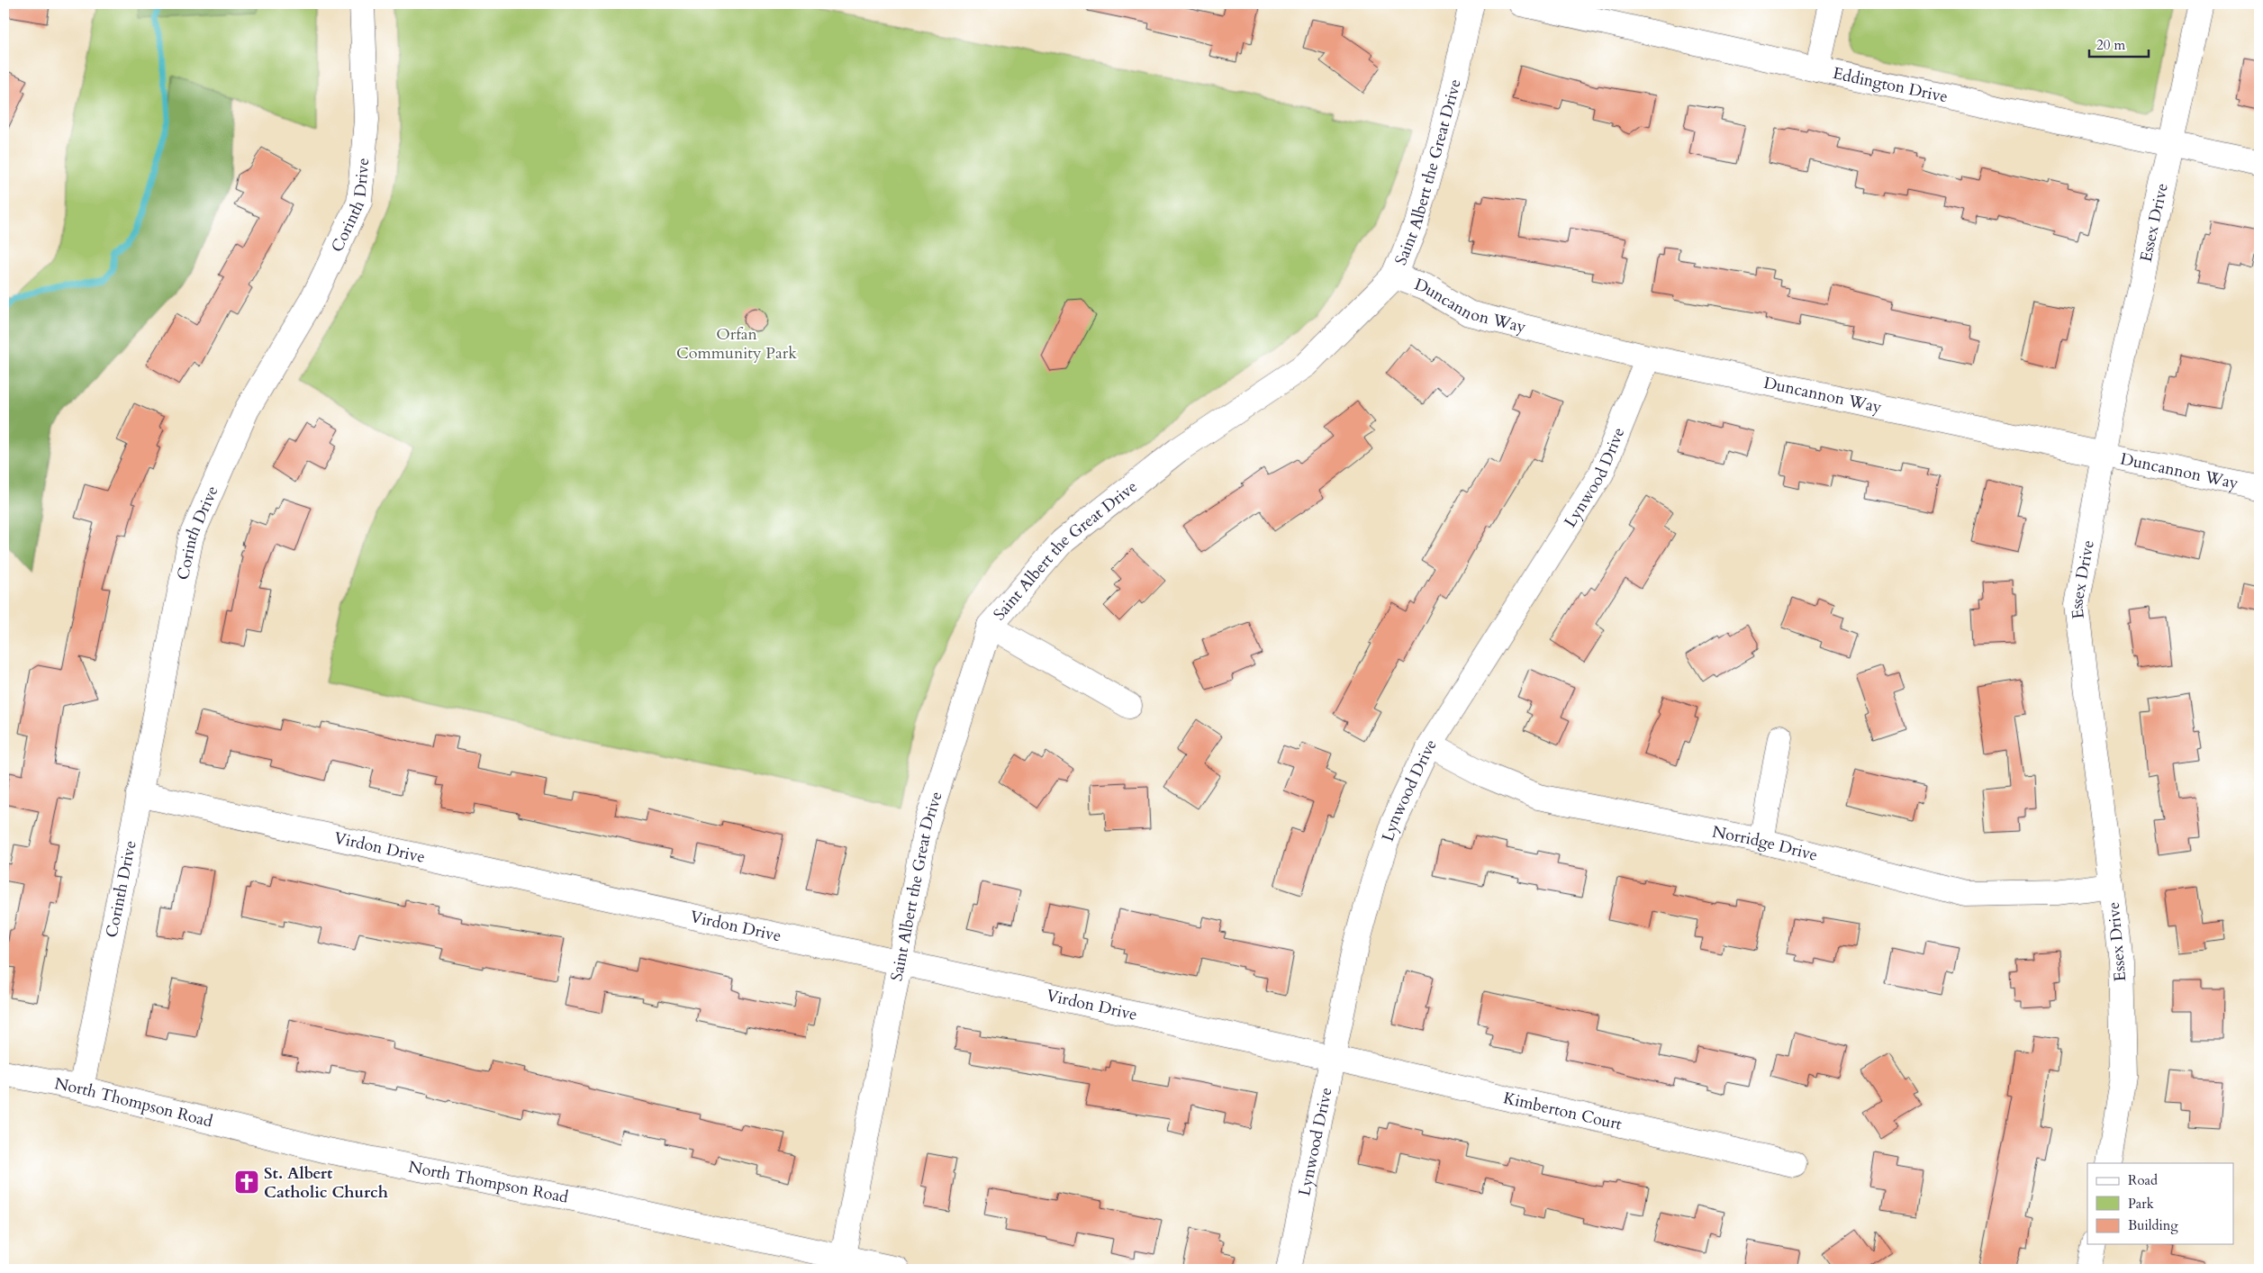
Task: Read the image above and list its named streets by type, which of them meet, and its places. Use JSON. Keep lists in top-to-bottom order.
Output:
{
  "streets": {
    "street": [
      "Eddington Drive",
      "Saint Albert the Great Drive",
      "Corinth Drive",
      "Essex Drive",
      "Duncannon Way",
      "Lynwood Drive",
      "Norridge Drive",
      "Virdon Drive",
      "North Thompson Road",
      "Kimberton Court"
    ]
  },
  "crossings": [
    ["Eddington Drive", "Essex Drive"],
    ["Saint Albert the Great Drive", "Duncannon Way"],
    ["Saint Albert the Great Drive", "Virdon Drive"],
    ["Saint Albert the Great Drive", "North Thompson Road"],
    ["Corinth Drive", "Virdon Drive"],
    ["Corinth Drive", "North Thompson Road"],
    ["Essex Drive", "Duncannon Way"],
    ["Essex Drive", "Norridge Drive"],
    ["Duncannon Way", "Lynwood Drive"],
    ["Lynwood Drive", "Norridge Drive"],
    ["Lynwood Drive", "Virdon Drive"],
    ["Lynwood Drive", "Kimberton Court"],
    ["Virdon Drive", "Kimberton Court"]
  ],
  "parks": ["Orfan Community Park"],
  "places": {
    "church": ["St. Albert Catholic Church"]
  },
  "legend": ["Road", "Park", "Building"],
  "scale_bar": "20 m"
}
